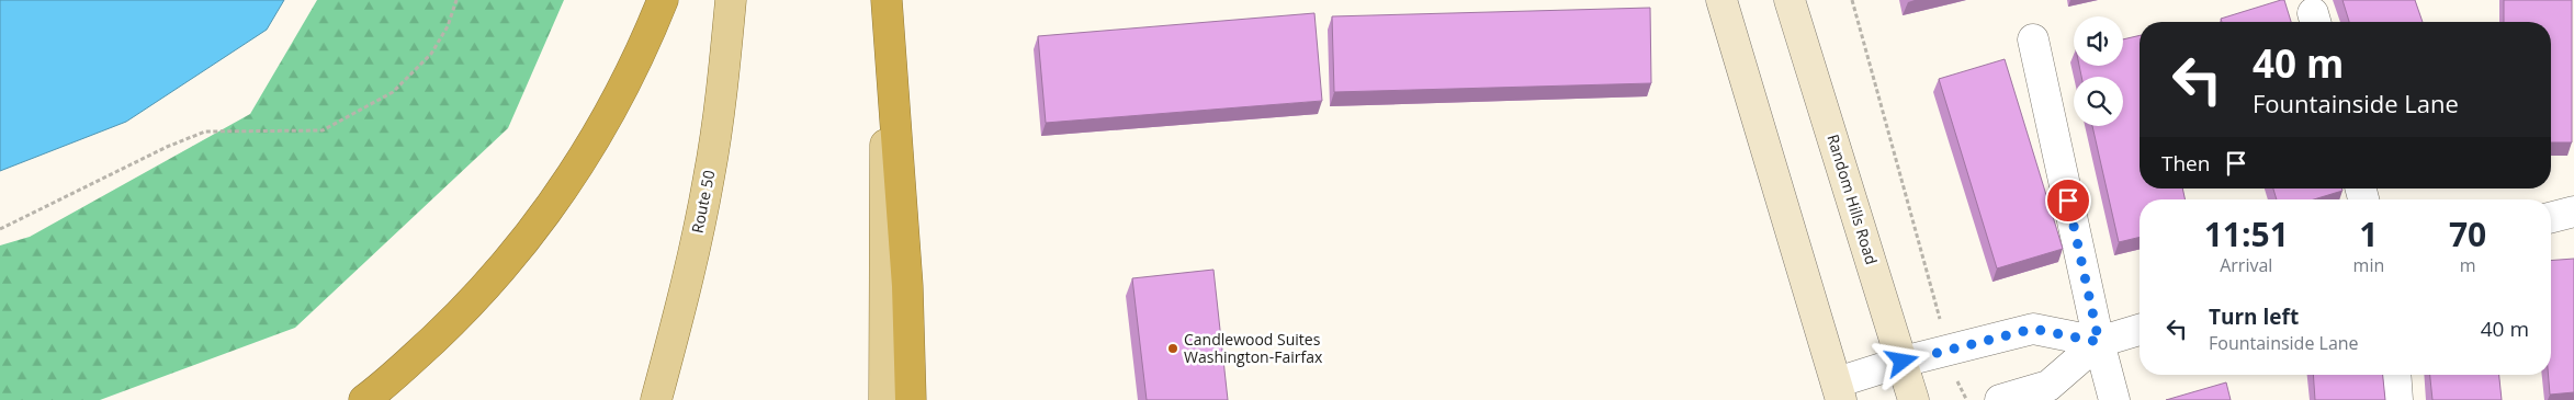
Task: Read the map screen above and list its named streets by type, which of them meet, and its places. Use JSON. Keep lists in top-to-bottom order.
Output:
{
  "streets": {
    "main road": ["Route 50"],
    "street": ["Random Hills Road"]
  },
  "places": ["Candlewood Suites Washington-Fairfax"],
  "page": {
    "turn": ["40 m", "Fountainside Lane"],
    "then": "Then",
    "eta": [
      "11:51",
      "Arrival",
      "1",
      "min",
      "70",
      "m"
    ],
    "list": [
      {
        "name": "Turn left",
        "note": "Fountainside Lane",
        "value": "40 m"
      }
    ]
  }
}
